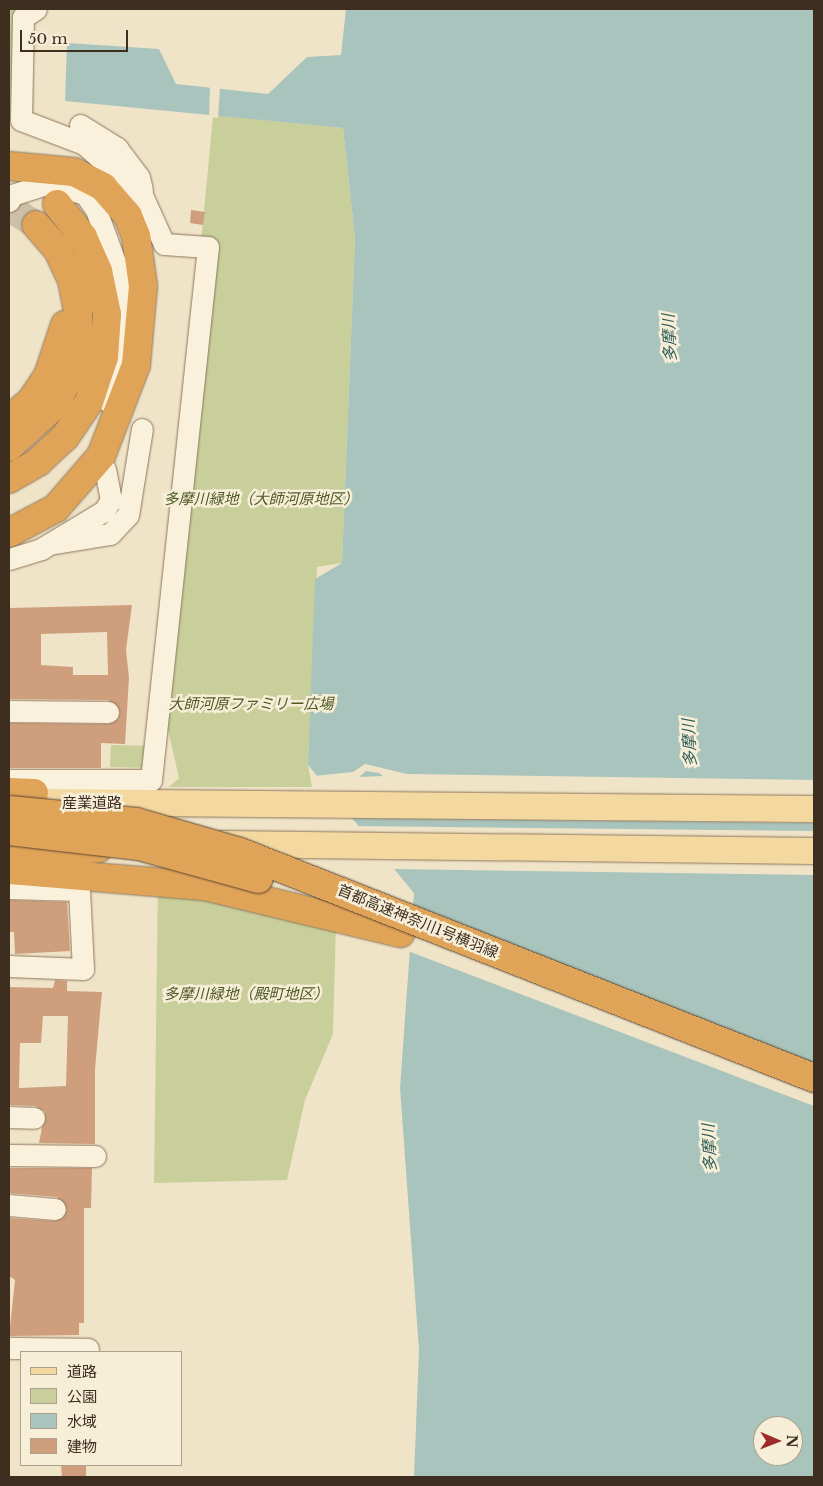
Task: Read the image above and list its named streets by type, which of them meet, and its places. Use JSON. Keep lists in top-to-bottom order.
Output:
{
  "streets": {
    "highway": ["首都高速神奈川1号横羽線"],
    "main road": ["産業道路"]
  },
  "water": ["多摩川"],
  "parks": ["多摩川緑地（大師河原地区）", "大師河原ファミリー広場", "多摩川緑地（殿町地区）"],
  "legend": [
    "道路",
    "公園",
    "水域",
    "建物"
  ],
  "scale_bar": "50 m",
  "north": "right"
}
